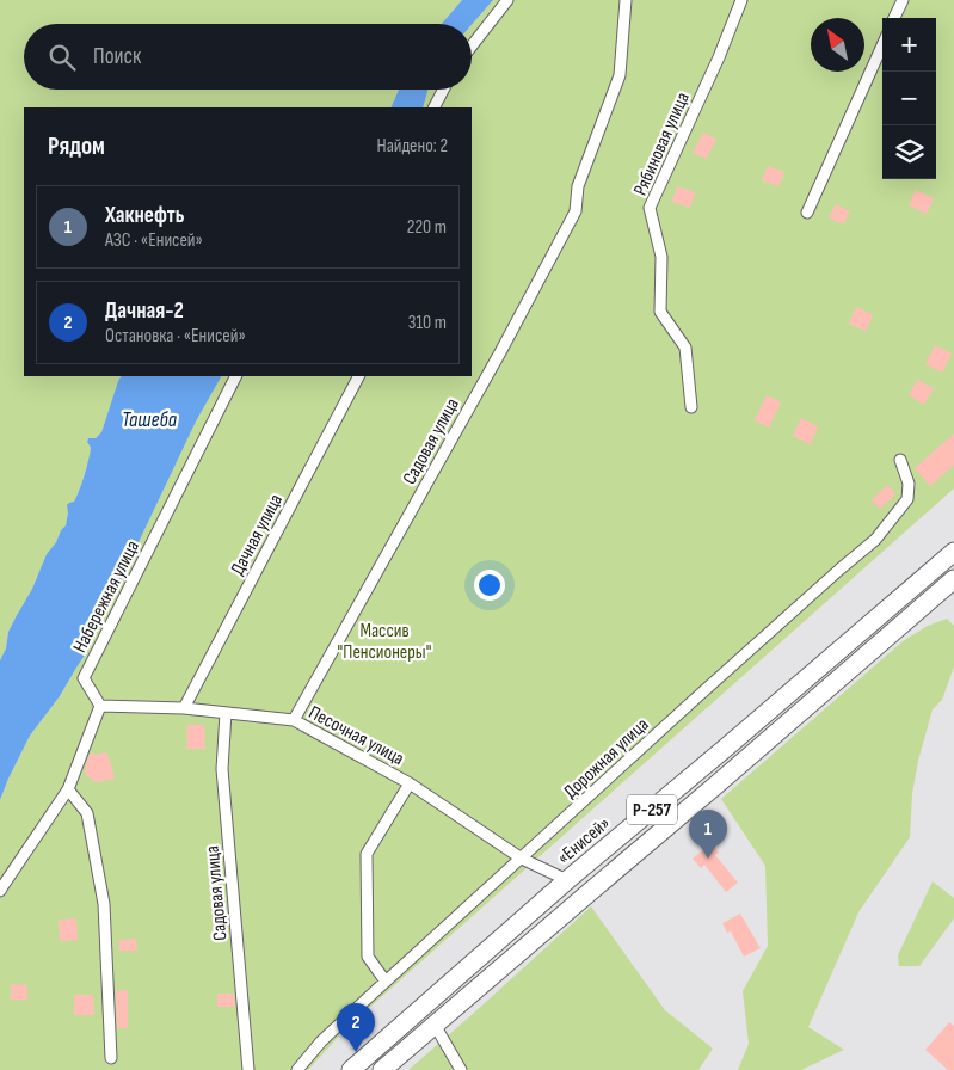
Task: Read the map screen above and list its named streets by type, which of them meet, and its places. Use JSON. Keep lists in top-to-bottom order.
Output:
{
  "streets": {
    "highway": ["Р-257", "«Енисей»"],
    "street": [
      "Рябиновая улица",
      "Садовая улица",
      "Дачная улица",
      "Набережная улица",
      "Песочная улица",
      "Дорожная улица"
    ]
  },
  "crossings": [
    ["Садовая улица", "Песочная улица"],
    ["Дачная улица", "Песочная улица"],
    ["Набережная улица", "Песочная улица"],
    ["Песочная улица", "Дорожная улица"],
    ["Песочная улица", "«Енисей»"]
  ],
  "water": ["Ташеба"],
  "parks": ["Массив \"Пенсионеры\""],
  "north": "top left",
  "page": {
    "map_buttons": ["+", "−"],
    "search": "Поиск",
    "heading": ["Рядом", "Найдено: 2"],
    "list": [
      {
        "mark": "1",
        "name": "Хакнефть",
        "note": "АЗС · «Енисей»",
        "value": "220 m"
      },
      {
        "mark": "2",
        "name": "Дачная-2",
        "note": "Остановка · «Енисей»",
        "value": "310 m"
      }
    ],
    "pins": ["1", "2"]
  }
}
